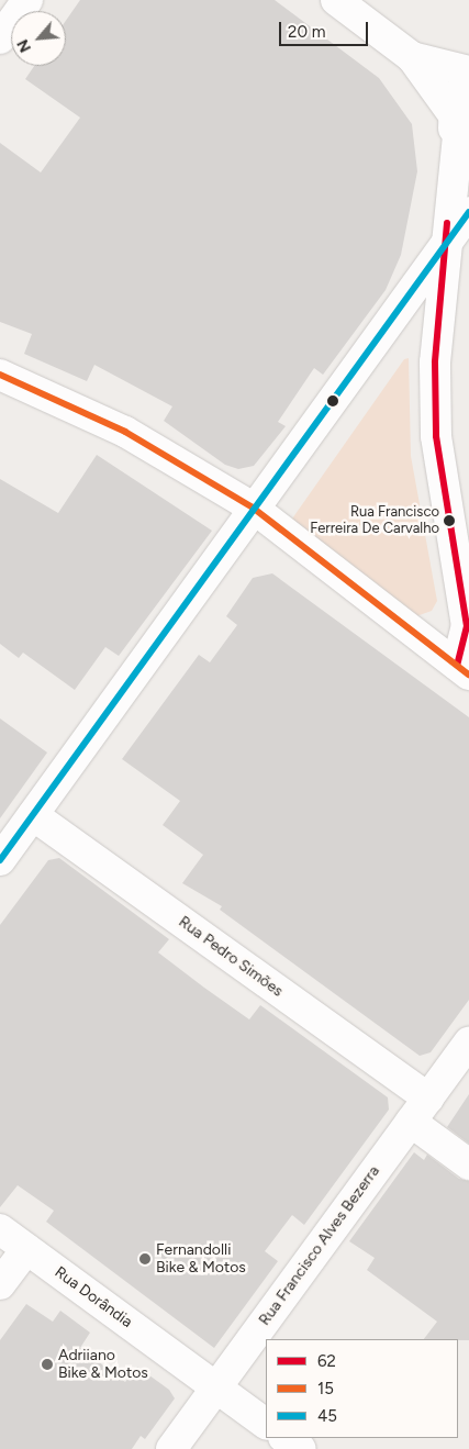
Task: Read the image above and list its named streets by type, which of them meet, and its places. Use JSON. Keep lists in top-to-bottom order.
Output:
{
  "streets": {
    "street": ["Rua Pedro Simões", "Rua Francisco Alves Bezerra", "Rua Dorândia"]
  },
  "crossings": [
    ["Rua Pedro Simões", "Rua Francisco Alves Bezerra"],
    ["Rua Francisco Alves Bezerra", "Rua Dorândia"]
  ],
  "places": ["Rua Francisco Ferreira De Carvalho", "Fernandolli Bike & Motos", "Adriiano Bike & Motos"],
  "lines": ["transit line 45", "transit line 62", "transit line 15"],
  "legend": ["62", "15", "45"],
  "scale_bar": "20 m",
  "north": "bottom left"
}
